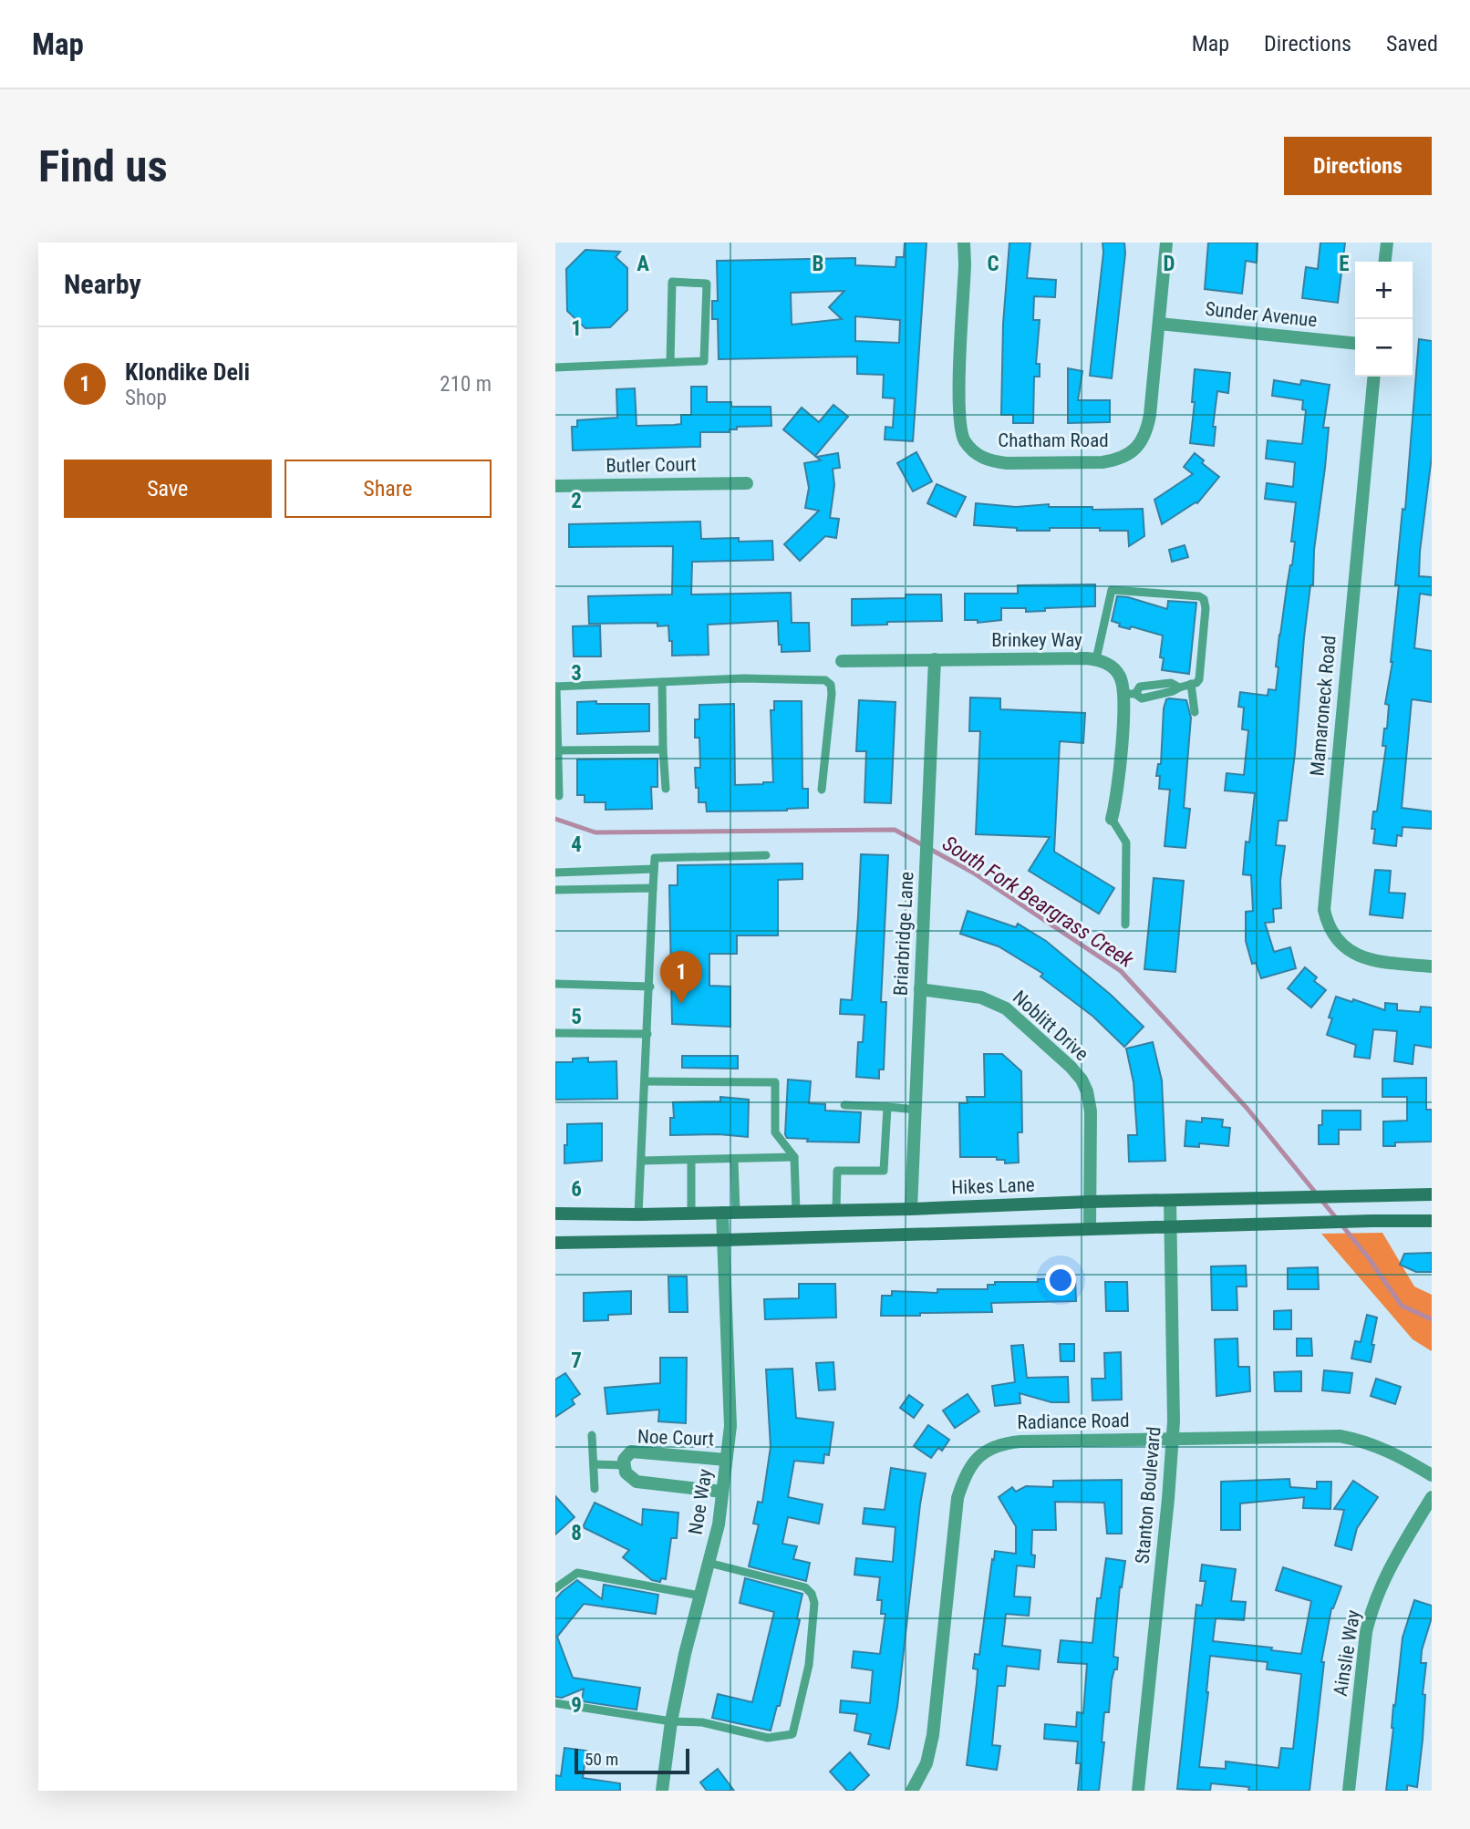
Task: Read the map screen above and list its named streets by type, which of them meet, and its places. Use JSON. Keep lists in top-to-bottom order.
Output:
{
  "streets": {
    "main road": ["Hikes Lane"],
    "street": [
      "Sunder Avenue",
      "Chatham Road",
      "Butler Court",
      "Brinkey Way",
      "Mamaroneck Road",
      "Briarbridge Lane",
      "Noblitt Drive",
      "Radiance Road",
      "Noe Court",
      "Stanton Boulevard",
      "Noe Way",
      "Ainslie Way"
    ]
  },
  "crossings": [
    ["Sunder Avenue", "Chatham Road"],
    ["Brinkey Way", "Briarbridge Lane"],
    ["Briarbridge Lane", "Noblitt Drive"],
    ["Briarbridge Lane", "Hikes Lane"],
    ["Noblitt Drive", "Hikes Lane"],
    ["Hikes Lane", "Stanton Boulevard"],
    ["Hikes Lane", "Noe Way"],
    ["Radiance Road", "Stanton Boulevard"],
    ["Noe Court", "Noe Way"]
  ],
  "water": ["South Fork Beargrass Creek"],
  "scale_bar": "50 m",
  "page": {
    "header": "Map",
    "nav": ["Map", "Directions", "Saved"],
    "buttons": [
      "Directions",
      ["Save", "Share"]
    ],
    "title": "Find us",
    "heading": "Nearby",
    "map_buttons": ["+", "−"],
    "list": [
      {
        "mark": "1",
        "name": "Klondike Deli",
        "note": "Shop",
        "value": "210 m"
      }
    ],
    "pins": "1",
    "scale": "50 m"
  },
  "grid": {
    "columns": [
      "A",
      "B",
      "C",
      "D",
      "E"
    ],
    "rows": [
      "1",
      "2",
      "3",
      "4",
      "5",
      "6",
      "7",
      "8",
      "9"
    ]
  }
}
